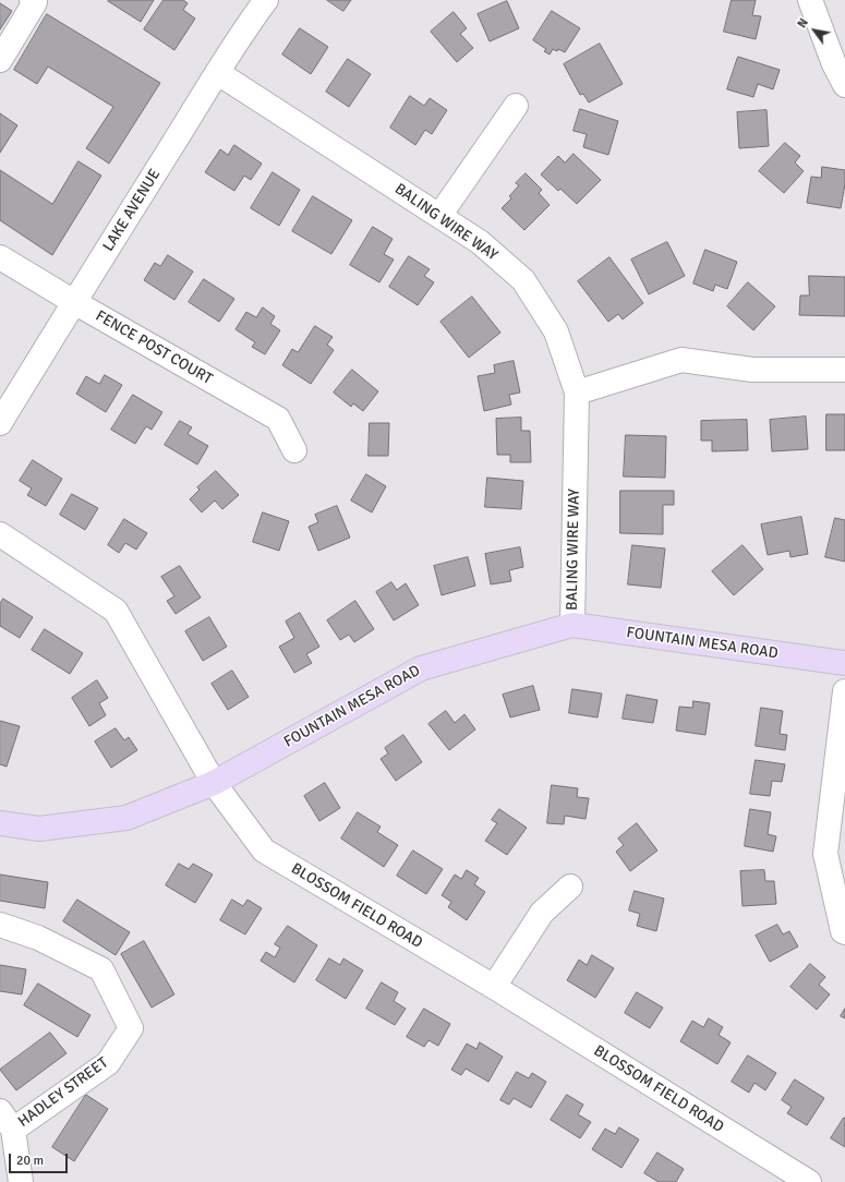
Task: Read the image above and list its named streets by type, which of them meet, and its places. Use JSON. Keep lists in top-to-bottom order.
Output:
{
  "streets": {
    "main road": ["FOUNTAIN MESA ROAD"],
    "street": [
      "LAKE AVENUE",
      "BALING WIRE WAY",
      "FENCE POST COURT",
      "BLOSSOM FIELD ROAD",
      "HADLEY STREET"
    ]
  },
  "crossings": [
    ["LAKE AVENUE", "BALING WIRE WAY"],
    ["LAKE AVENUE", "FENCE POST COURT"],
    ["BALING WIRE WAY", "FOUNTAIN MESA ROAD"],
    ["FOUNTAIN MESA ROAD", "BLOSSOM FIELD ROAD"]
  ],
  "scale_bar": "20 m",
  "north": "top left"
}
